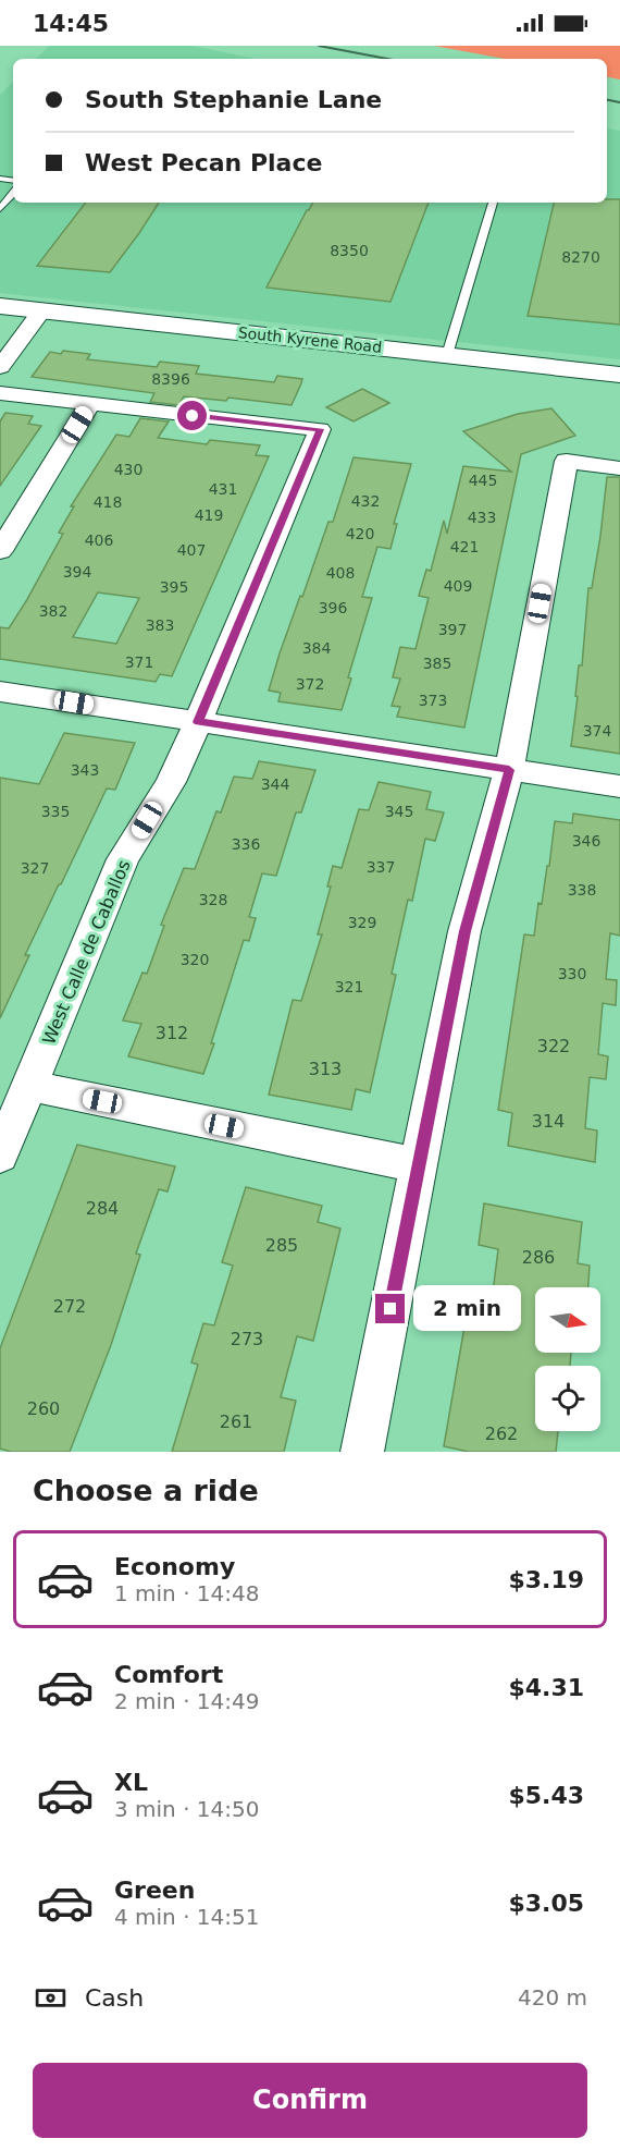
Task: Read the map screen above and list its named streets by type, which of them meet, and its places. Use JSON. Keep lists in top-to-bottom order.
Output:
{
  "streets": {
    "main road": ["South Kyrene Road"],
    "street": ["West Calle de Caballos"]
  },
  "house_numbers": [
    "8350",
    "8270",
    "8396",
    "430",
    "445",
    "431",
    "432",
    "418",
    "419",
    "433",
    "420",
    "406",
    "421",
    "407",
    "394",
    "408",
    "409",
    "395",
    "396",
    "382",
    "383",
    "397",
    "384",
    "371",
    "385",
    "372",
    "373",
    "374",
    "343",
    "344",
    "335",
    "345",
    "346",
    "336",
    "337",
    "327",
    "338",
    "328",
    "329",
    "320",
    "330",
    "321",
    "312",
    "322",
    "313",
    "314",
    "284",
    "285",
    "286",
    "272",
    "273",
    "260",
    "261",
    "262"
  ],
  "north": "right",
  "page": {
    "status": "14:45",
    "banner": ["South Stephanie Lane", "West Pecan Place"],
    "bubble": "2 min",
    "heading": "Choose a ride",
    "list": [
      {
        "name": "Economy",
        "note": "1 min · 14:48",
        "value": "$3.19"
      },
      {
        "name": "Comfort",
        "note": "2 min · 14:49",
        "value": "$4.31"
      },
      {
        "name": "XL",
        "note": "3 min · 14:50",
        "value": "$5.43"
      },
      {
        "name": "Green",
        "note": "4 min · 14:51",
        "value": "$3.05"
      }
    ],
    "pay": ["Cash", "420 m"],
    "buttons": "Confirm"
  }
}
